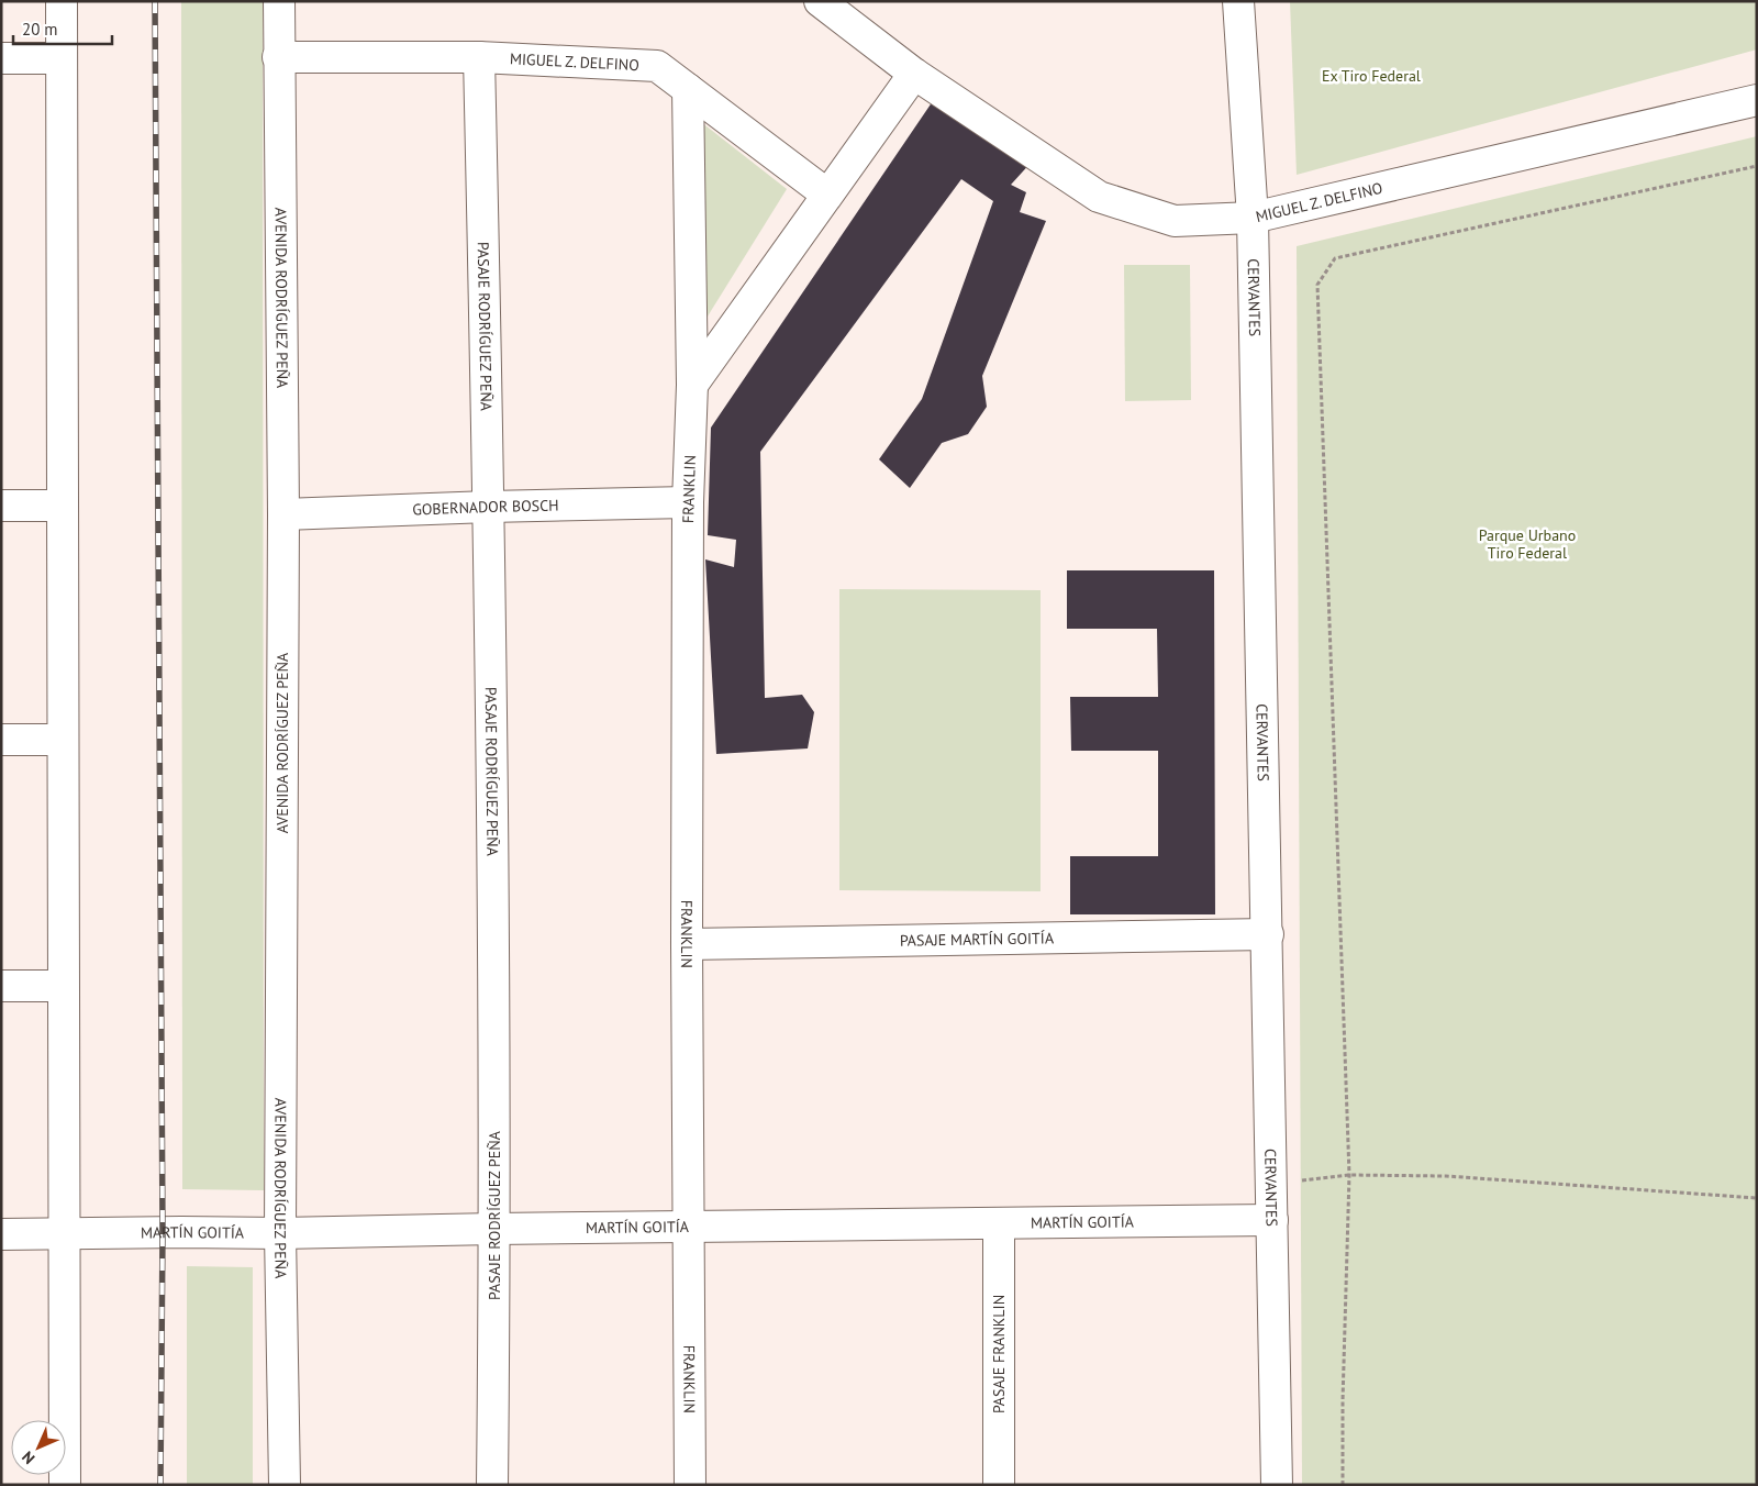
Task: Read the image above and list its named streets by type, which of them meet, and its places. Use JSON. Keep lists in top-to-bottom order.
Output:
{
  "streets": {
    "street": [
      "MIGUEL Z. DELFINO",
      "AVENIDA RODRÍGUEZ PEÑA",
      "CERVANTES",
      "PASAJE RODRÍGUEZ PEÑA",
      "FRANKLIN",
      "GOBERNADOR BOSCH",
      "PASAJE MARTÍN GOITÍA",
      "MARTÍN GOITÍA",
      "PASAJE FRANKLIN"
    ]
  },
  "crossings": [
    ["MIGUEL Z. DELFINO", "AVENIDA RODRÍGUEZ PEÑA"],
    ["MIGUEL Z. DELFINO", "CERVANTES"],
    ["MIGUEL Z. DELFINO", "PASAJE RODRÍGUEZ PEÑA"],
    ["MIGUEL Z. DELFINO", "FRANKLIN"],
    ["AVENIDA RODRÍGUEZ PEÑA", "GOBERNADOR BOSCH"],
    ["AVENIDA RODRÍGUEZ PEÑA", "MARTÍN GOITÍA"],
    ["CERVANTES", "PASAJE MARTÍN GOITÍA"],
    ["CERVANTES", "MARTÍN GOITÍA"],
    ["PASAJE RODRÍGUEZ PEÑA", "GOBERNADOR BOSCH"],
    ["PASAJE RODRÍGUEZ PEÑA", "MARTÍN GOITÍA"],
    ["FRANKLIN", "GOBERNADOR BOSCH"],
    ["FRANKLIN", "PASAJE MARTÍN GOITÍA"],
    ["FRANKLIN", "MARTÍN GOITÍA"],
    ["MARTÍN GOITÍA", "PASAJE FRANKLIN"]
  ],
  "parks": ["Ex Tiro Federal", "Parque Urbano Tiro Federal"],
  "scale_bar": "20 m",
  "north": "bottom left"
}
